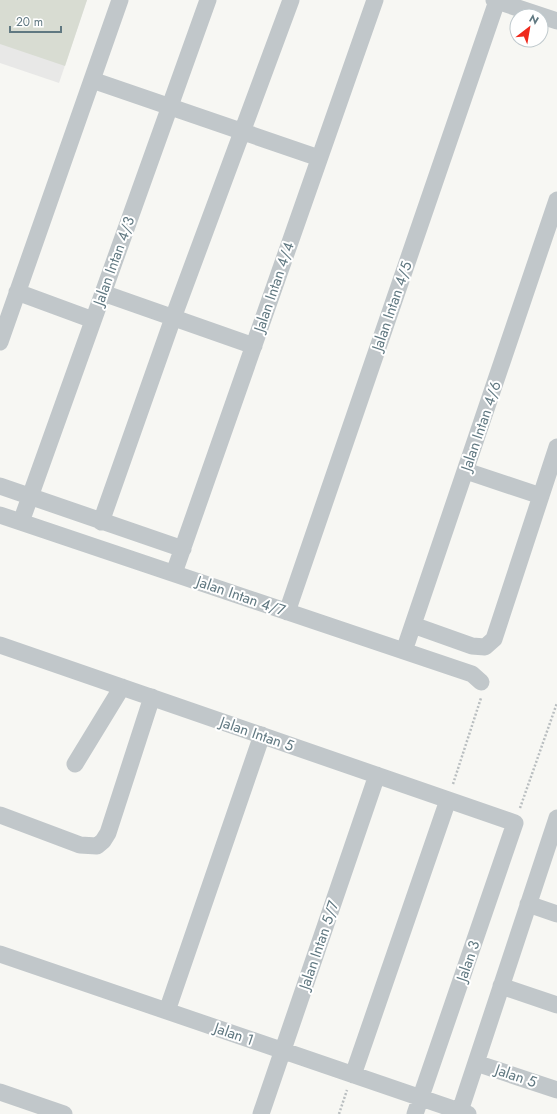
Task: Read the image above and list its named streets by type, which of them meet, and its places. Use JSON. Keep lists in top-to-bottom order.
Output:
{
  "streets": {
    "street": [
      "Jalan Intan 4/3",
      "Jalan Intan 4/4",
      "Jalan Intan 4/5",
      "Jalan Intan 4/6",
      "Jalan Intan 4/7",
      "Jalan Intan 5",
      "Jalan Intan 5/7",
      "Jalan 3",
      "Jalan 1",
      "Jalan 5"
    ]
  },
  "crossings": [
    ["Jalan Intan 4/3", "Jalan Intan 4/7"],
    ["Jalan Intan 4/4", "Jalan Intan 4/7"],
    ["Jalan Intan 4/5", "Jalan Intan 4/7"],
    ["Jalan Intan 4/6", "Jalan Intan 4/7"],
    ["Jalan Intan 5", "Jalan Intan 5/7"],
    ["Jalan Intan 5", "Jalan 3"],
    ["Jalan Intan 5/7", "Jalan 1"],
    ["Jalan 3", "Jalan 1"]
  ],
  "scale_bar": "20 m",
  "north": "top right"
}
